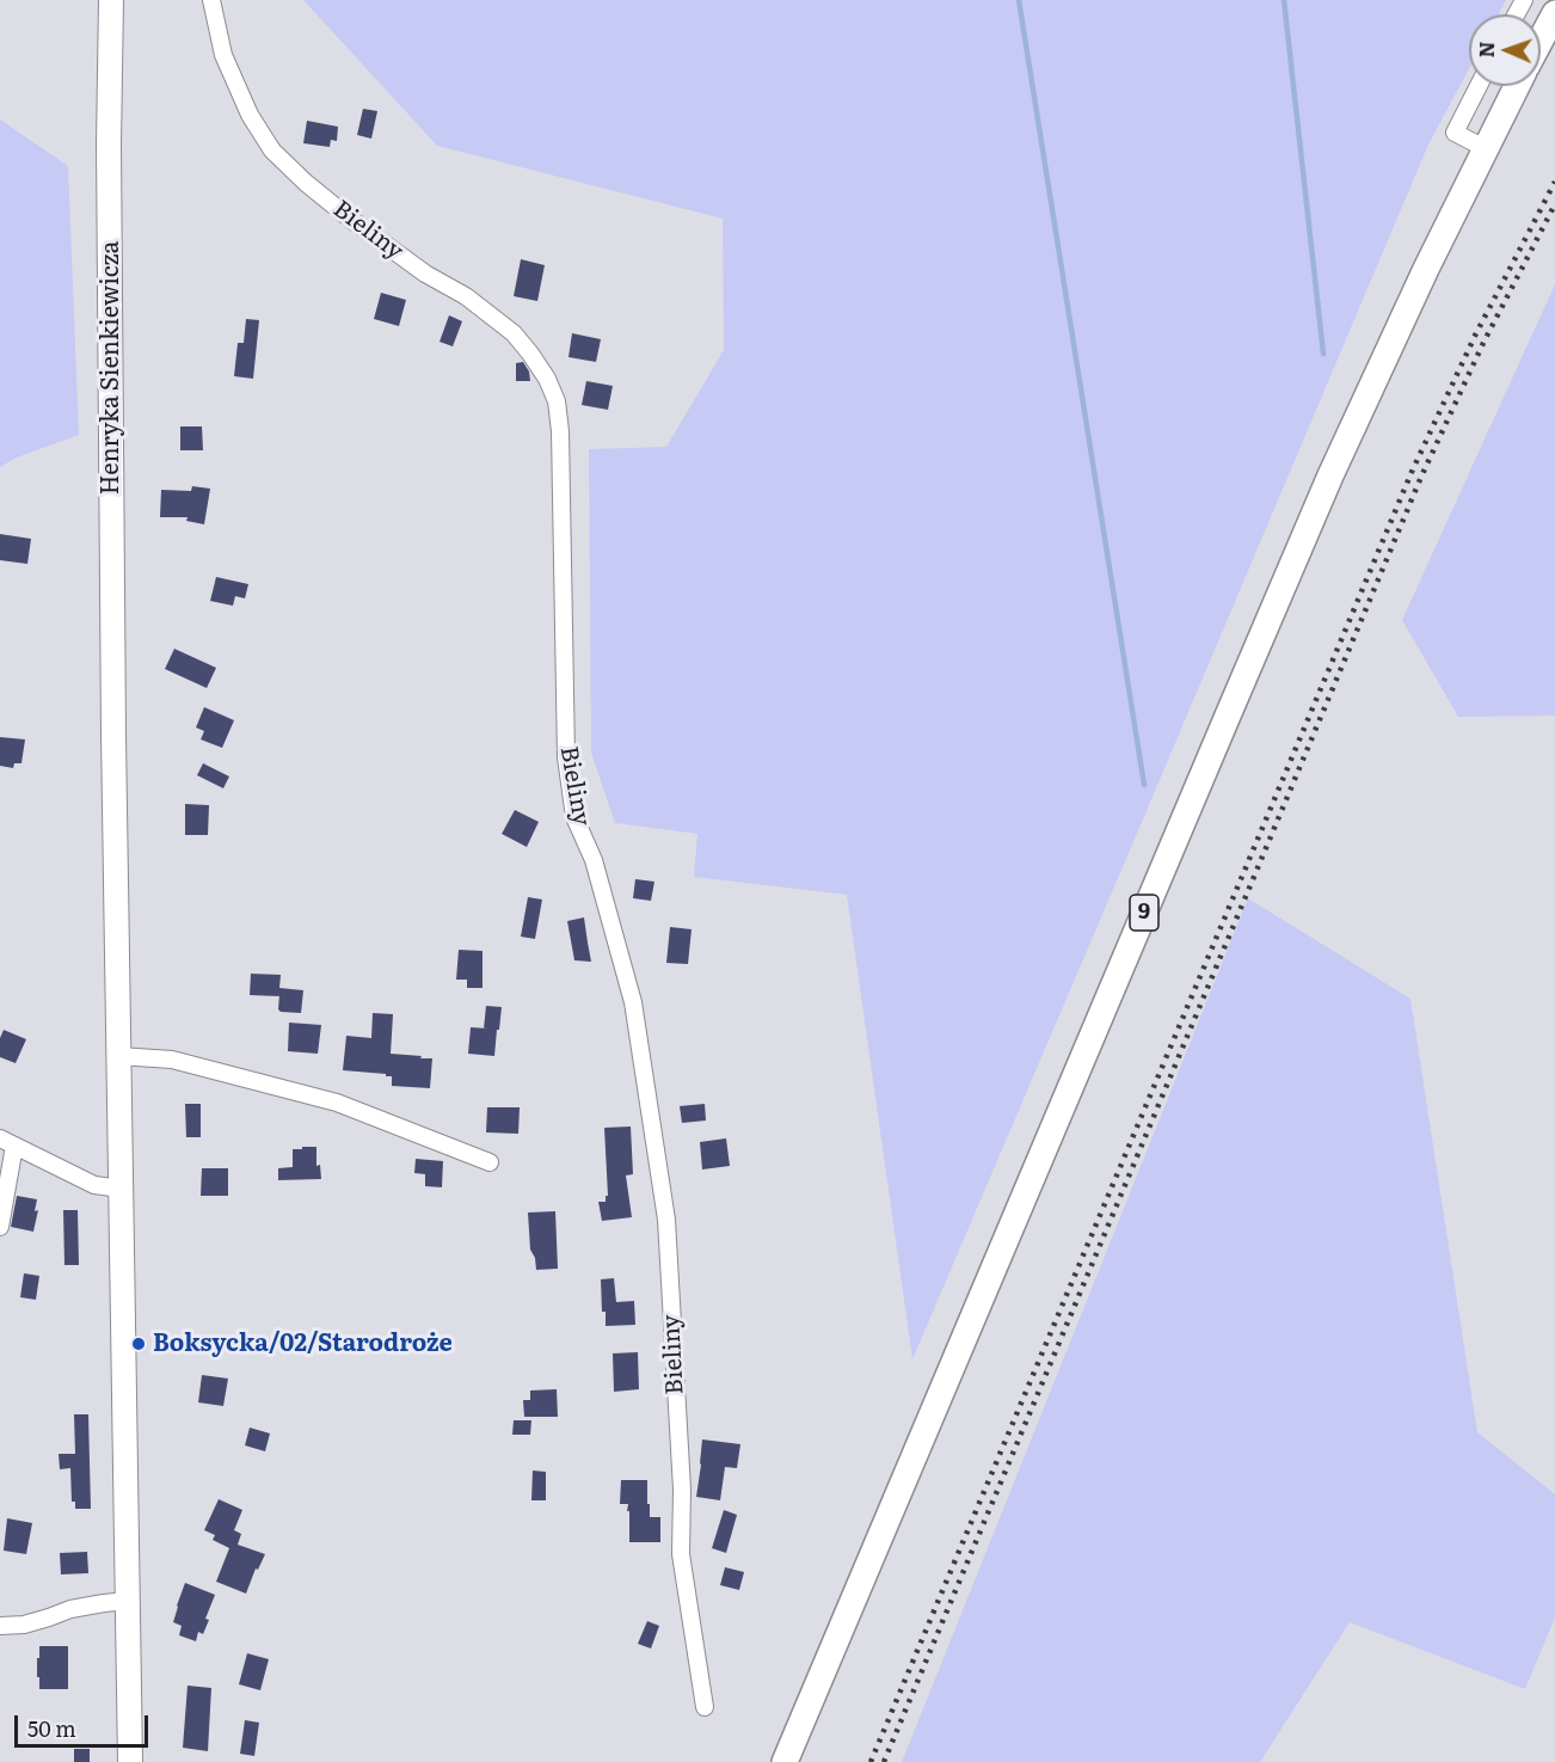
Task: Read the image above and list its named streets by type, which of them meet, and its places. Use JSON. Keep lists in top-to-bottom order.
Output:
{
  "streets": {
    "main road": ["Henryka Sienkiewicza", "9"],
    "street": ["Bieliny"]
  },
  "places": ["Boksycka/02/Starodroże"],
  "scale_bar": "50 m",
  "north": "left"
}
